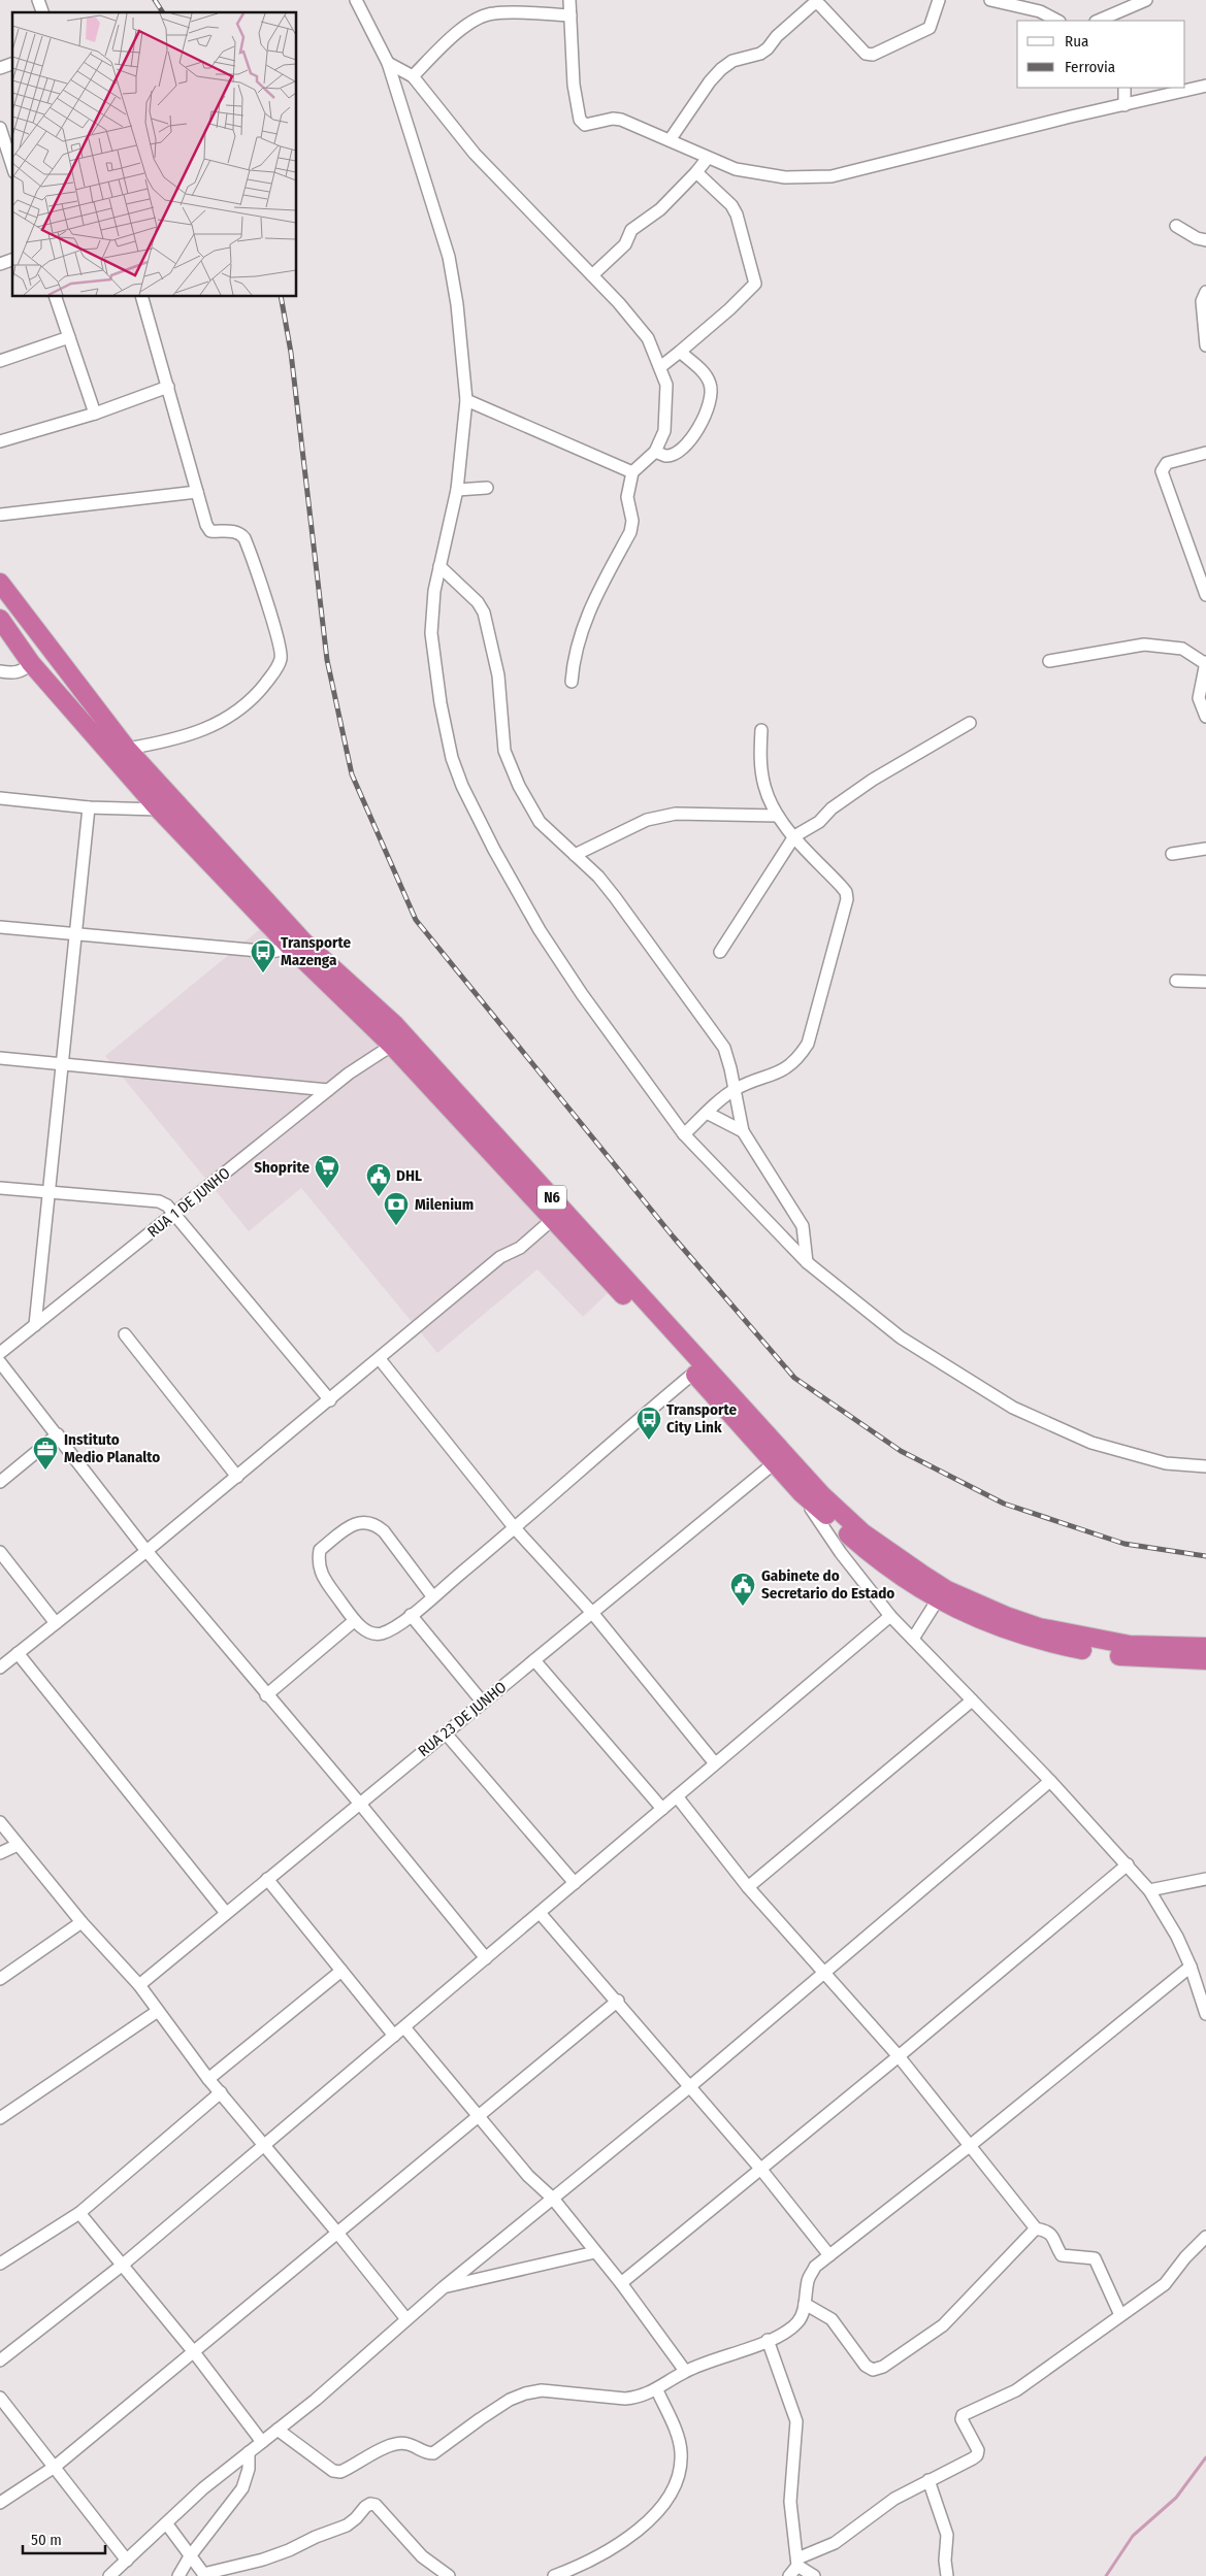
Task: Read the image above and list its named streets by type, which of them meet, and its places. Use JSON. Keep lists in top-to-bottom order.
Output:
{
  "streets": {
    "highway": ["N6"],
    "street": ["RUA 1 DE JUNHO", "RUA 23 DE JUNHO"]
  },
  "crossings": [
    ["N6", "RUA 1 DE JUNHO"],
    ["N6", "RUA 23 DE JUNHO"]
  ],
  "places": {
    "bus stop": ["Transporte Mazenga", "Transporte City Link"],
    "supermarket": ["Shoprite"],
    "public building": ["DHL", "Gabinete do Secretario do Estado"],
    "bank": ["Milenium"],
    "office": ["Instituto Medio Planalto"]
  },
  "legend": ["Rua", "Ferrovia"],
  "scale_bar": "50 m"
}
